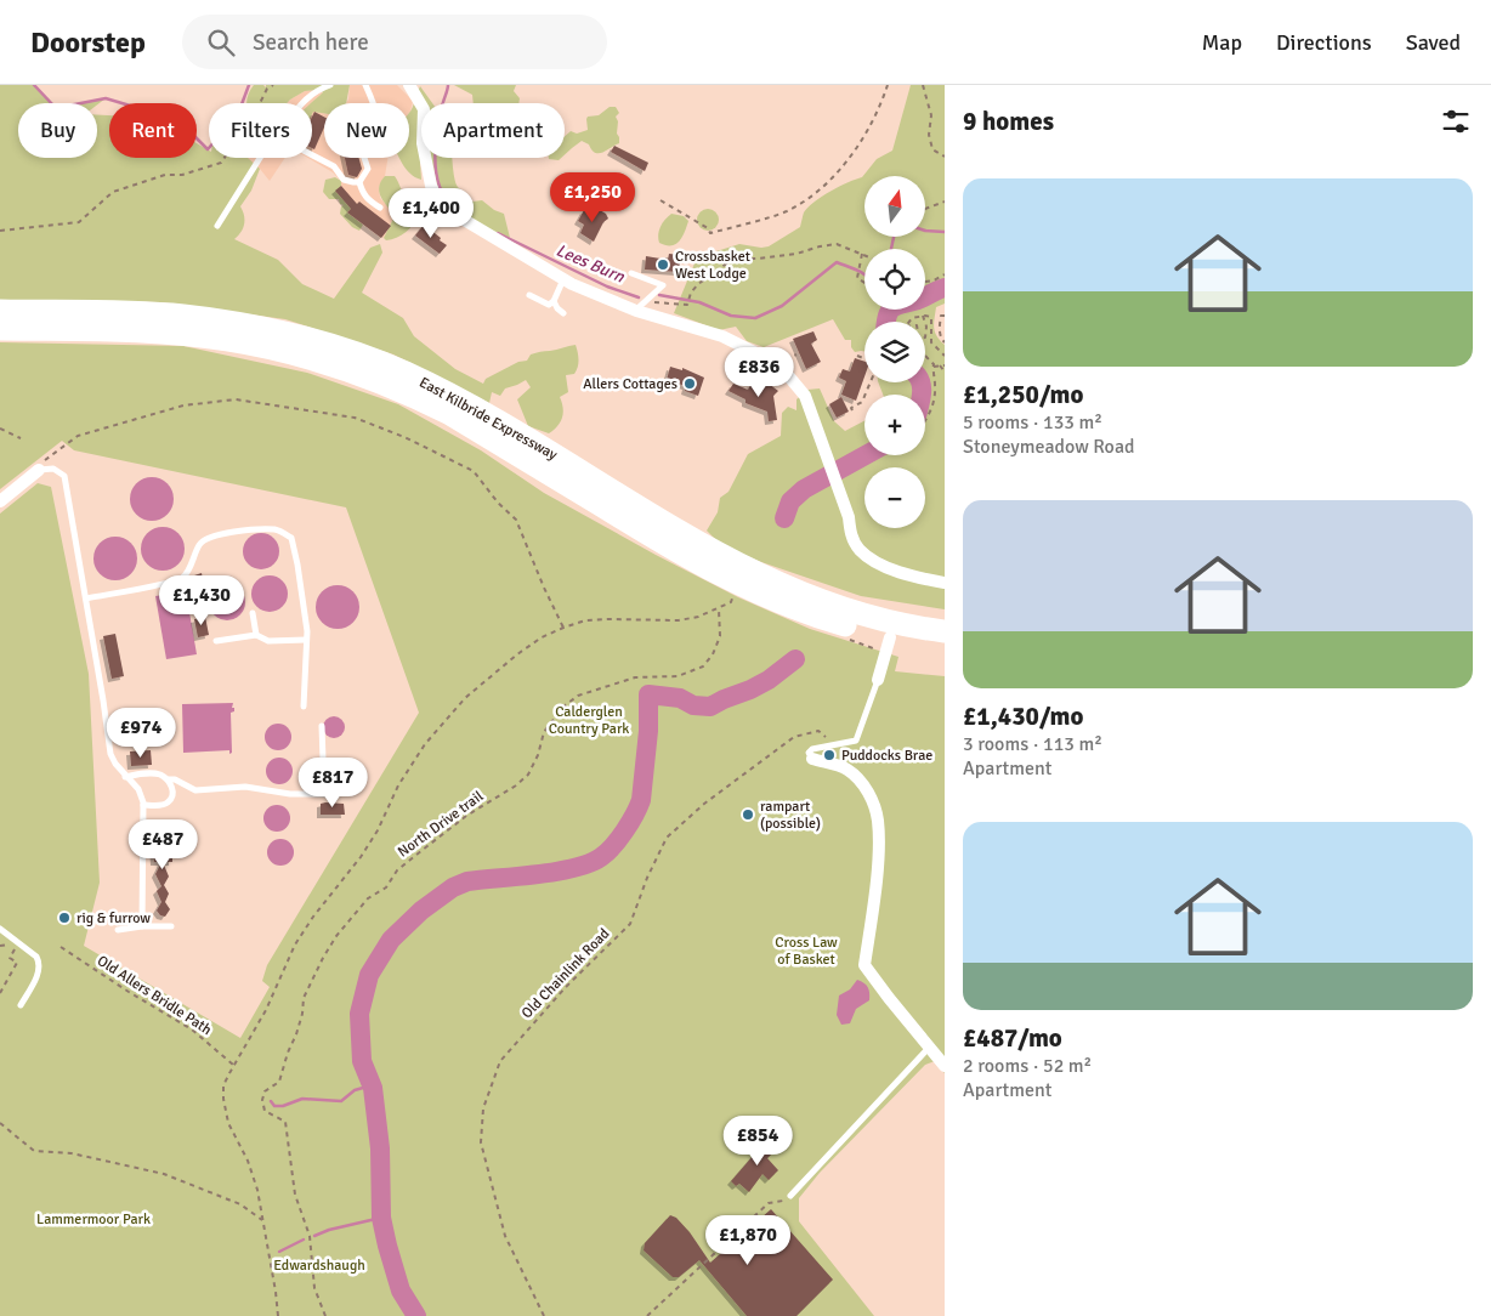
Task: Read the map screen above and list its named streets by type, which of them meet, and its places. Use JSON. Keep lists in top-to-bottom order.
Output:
{
  "streets": {
    "highway": ["East Kilbride Expressway"],
    "path": ["North Drive trail", "Old Chainlink Road", "Old Allers Bridle Path"]
  },
  "water": ["Lees Burn"],
  "parks": [
    "Calderglen Country Park",
    "Cross Law of Basket",
    "Lammermoor Park",
    "Edwardshaugh"
  ],
  "places": [
    "Crossbasket West Lodge",
    "Allers Cottages",
    "Puddocks Brae",
    "rampart (possible)",
    "rig & furrow"
  ],
  "north": "top",
  "page": {
    "header": "Doorstep",
    "search": "Search here",
    "nav": ["Map", "Directions", "Saved"],
    "heading": "9 homes",
    "chip": [
      "Buy",
      "Rent",
      "Filters",
      "New",
      "Apartment"
    ],
    "list": [
      {
        "name": "£1,250/mo",
        "note": "5 rooms · 133 m² · Stoneymeadow Road"
      },
      {
        "name": "£1,430/mo",
        "note": "3 rooms · 113 m² · Apartment"
      },
      {
        "name": "£487/mo",
        "note": "2 rooms · 52 m² · Apartment"
      }
    ],
    "price": [
      "£1,250",
      "£1,400",
      "£836",
      "£1,430",
      "£974",
      "£817",
      "£487",
      "£854",
      "£1,870"
    ],
    "map_buttons": ["+", "−"]
  }
}
